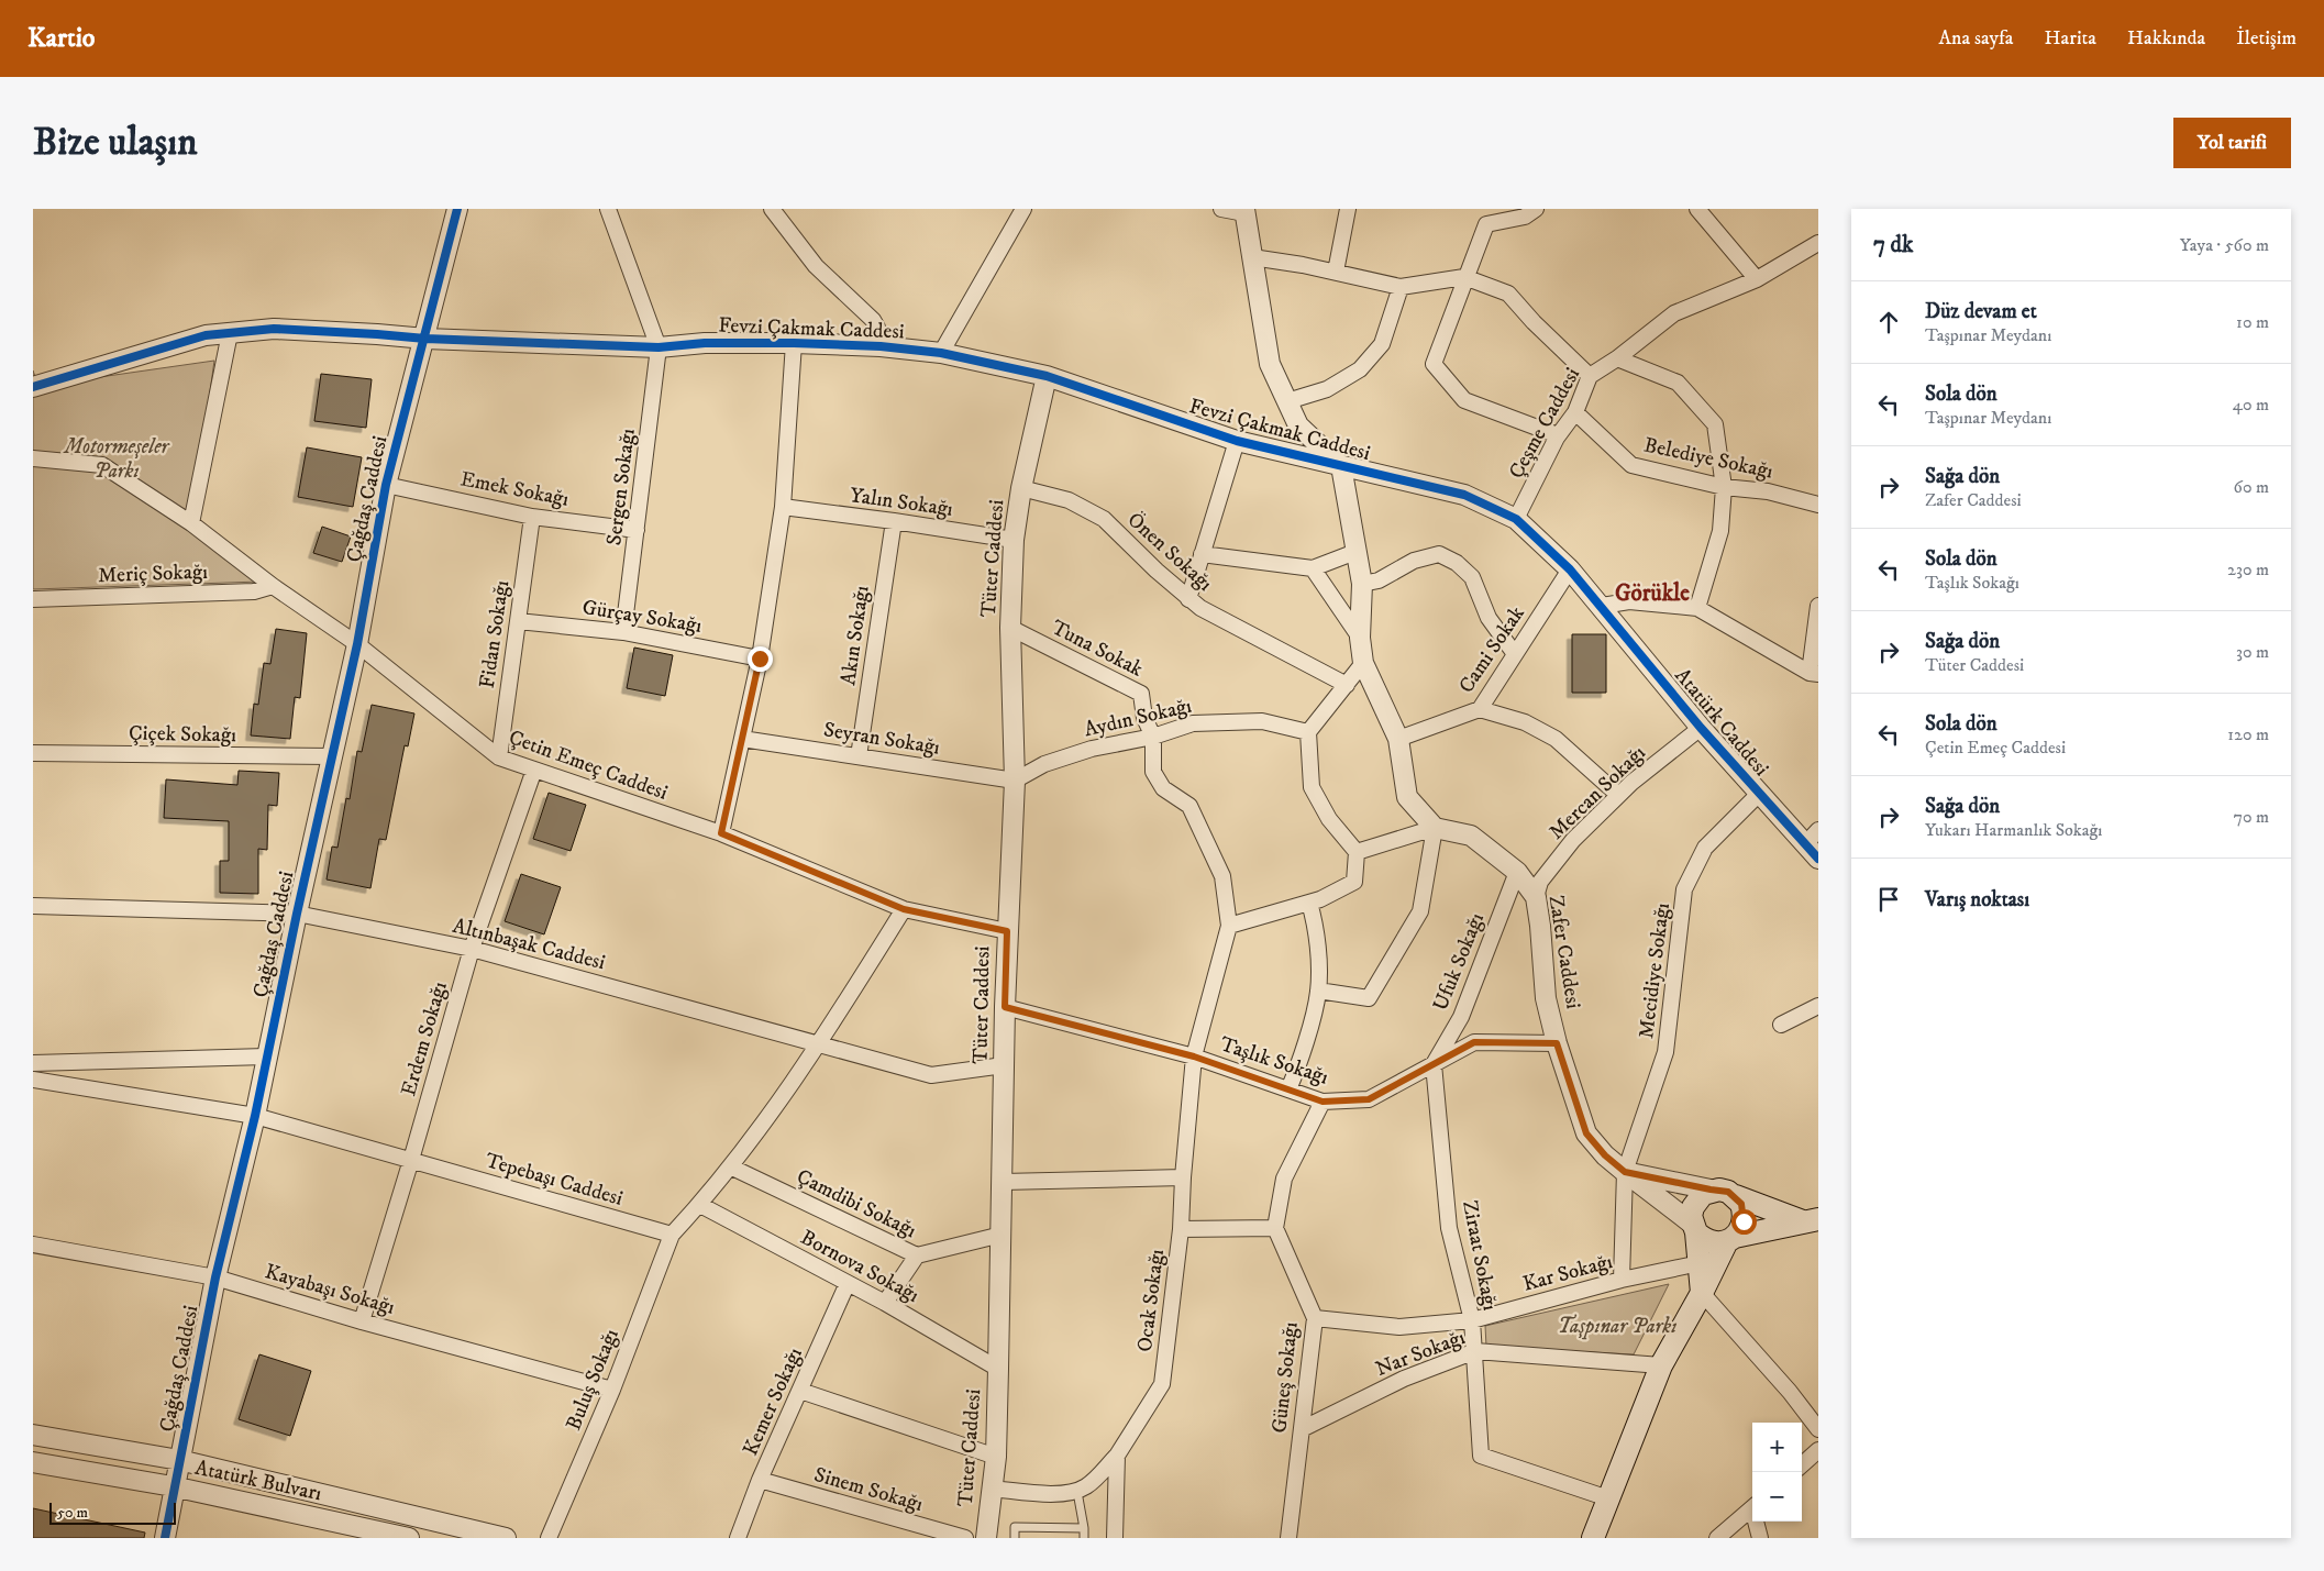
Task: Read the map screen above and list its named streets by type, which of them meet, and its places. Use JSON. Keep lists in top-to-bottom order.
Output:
{
  "streets": {
    "street": [
      "Fevzi Çakmak Caddesi",
      "Çeşme Caddesi",
      "Belediye Sokağı",
      "Sergen Sokağı",
      "Emek Sokağı",
      "Çağdaş Caddesi",
      "Yalın Sokağı",
      "Önen Sokağı",
      "Tüter Caddesi",
      "Meriç Sokağı",
      "Gürçay Sokağı",
      "Fidan Sokağı",
      "Akın Sokağı",
      "Tuna Sokak",
      "Cami Sokak",
      "Aydın Sokağı",
      "Atatürk Caddesi",
      "Çiçek Sokağı",
      "Seyran Sokağı",
      "Çetin Emeç Caddesi",
      "Mercan Sokağı",
      "Altınbaşak Caddesi",
      "Zafer Caddesi",
      "Ufuk Sokağı",
      "Mecidiye Sokağı",
      "Erdem Sokağı",
      "Taşlık Sokağı",
      "Tepebaşı Caddesi",
      "Çamdibi Sokağı",
      "Ziraat Sokağı",
      "Bornova Sokağı",
      "Kar Sokağı",
      "Kayabaşı Sokağı",
      "Ocak Sokağı",
      "Nar Sokağı",
      "Güneş Sokağı",
      "Buluş Sokağı",
      "Kemer Sokağı",
      "Atatürk Bulvarı",
      "Sinem Sokağı"
    ]
  },
  "crossings": [
    ["Fevzi Çakmak Caddesi", "Çeşme Caddesi"],
    ["Fevzi Çakmak Caddesi", "Sergen Sokağı"],
    ["Fevzi Çakmak Caddesi", "Çağdaş Caddesi"],
    ["Fevzi Çakmak Caddesi", "Tüter Caddesi"],
    ["Fevzi Çakmak Caddesi", "Cami Sokak"],
    ["Fevzi Çakmak Caddesi", "Atatürk Caddesi"],
    ["Çeşme Caddesi", "Belediye Sokağı"],
    ["Sergen Sokağı", "Emek Sokağı"],
    ["Sergen Sokağı", "Gürçay Sokağı"],
    ["Emek Sokağı", "Çağdaş Caddesi"],
    ["Emek Sokağı", "Fidan Sokağı"],
    ["Çağdaş Caddesi", "Çiçek Sokağı"],
    ["Çağdaş Caddesi", "Çetin Emeç Caddesi"],
    ["Çağdaş Caddesi", "Altınbaşak Caddesi"],
    ["Çağdaş Caddesi", "Tepebaşı Caddesi"],
    ["Çağdaş Caddesi", "Kayabaşı Sokağı"],
    ["Çağdaş Caddesi", "Atatürk Bulvarı"],
    ["Yalın Sokağı", "Tüter Caddesi"],
    ["Yalın Sokağı", "Akın Sokağı"],
    ["Önen Sokağı", "Tüter Caddesi"],
    ["Tüter Caddesi", "Tuna Sokak"],
    ["Tüter Caddesi", "Aydın Sokağı"],
    ["Tüter Caddesi", "Seyran Sokağı"],
    ["Tüter Caddesi", "Çetin Emeç Caddesi"],
    ["Tüter Caddesi", "Altınbaşak Caddesi"],
    ["Tüter Caddesi", "Taşlık Sokağı"],
    ["Tüter Caddesi", "Çamdibi Sokağı"],
    ["Tüter Caddesi", "Bornova Sokağı"],
    ["Meriç Sokağı", "Çetin Emeç Caddesi"],
    ["Gürçay Sokağı", "Fidan Sokağı"],
    ["Fidan Sokağı", "Çetin Emeç Caddesi"],
    ["Akın Sokağı", "Seyran Sokağı"],
    ["Tuna Sokak", "Aydın Sokağı"],
    ["Tuna Sokak", "Ocak Sokağı"],
    ["Aydın Sokağı", "Seyran Sokağı"],
    ["Atatürk Caddesi", "Mercan Sokağı"],
    ["Atatürk Caddesi", "Mecidiye Sokağı"],
    ["Çetin Emeç Caddesi", "Erdem Sokağı"],
    ["Mercan Sokağı", "Zafer Caddesi"],
    ["Altınbaşak Caddesi", "Erdem Sokağı"],
    ["Zafer Caddesi", "Ufuk Sokağı"],
    ["Zafer Caddesi", "Mecidiye Sokağı"],
    ["Zafer Caddesi", "Taşlık Sokağı"],
    ["Ufuk Sokağı", "Taşlık Sokağı"],
    ["Ufuk Sokağı", "Ziraat Sokağı"],
    ["Mecidiye Sokağı", "Kar Sokağı"],
    ["Erdem Sokağı", "Tepebaşı Caddesi"],
    ["Erdem Sokağı", "Kayabaşı Sokağı"],
    ["Taşlık Sokağı", "Ziraat Sokağı"],
    ["Taşlık Sokağı", "Ocak Sokağı"],
    ["Tepebaşı Caddesi", "Buluş Sokağı"],
    ["Ziraat Sokağı", "Kar Sokağı"],
    ["Ziraat Sokağı", "Nar Sokağı"],
    ["Bornova Sokağı", "Kemer Sokağı"],
    ["Kar Sokağı", "Güneş Sokağı"],
    ["Kayabaşı Sokağı", "Buluş Sokağı"],
    ["Nar Sokağı", "Güneş Sokağı"],
    ["Kemer Sokağı", "Sinem Sokağı"]
  ],
  "districts": ["Görükle"],
  "parks": ["Motormeşeler Parkı", "Taşpınar Parkı"],
  "scale_bar": "50 m",
  "page": {
    "header": "Kartio",
    "nav": [
      "Ana sayfa",
      "Harita",
      "Hakkında",
      "İletişim"
    ],
    "buttons": "Yol tarifi",
    "title": "Bize ulaşın",
    "heading": ["7 dk", "Yaya · 560 m"],
    "list": [
      ["Düz devam et", "Taşpınar Meydanı", "10 m"],
      ["Sola dön", "Taşpınar Meydanı", "40 m"],
      ["Sağa dön", "Zafer Caddesi", "60 m"],
      ["Sola dön", "Taşlık Sokağı", "230 m"],
      ["Sağa dön", "Tüter Caddesi", "30 m"],
      ["Sola dön", "Çetin Emeç Caddesi", "120 m"],
      ["Sağa dön", "Yukarı Harmanlık Sokağı", "70 m"],
      "Varış noktası"
    ],
    "map_buttons": ["+", "−"],
    "scale": "50 m"
  }
}
